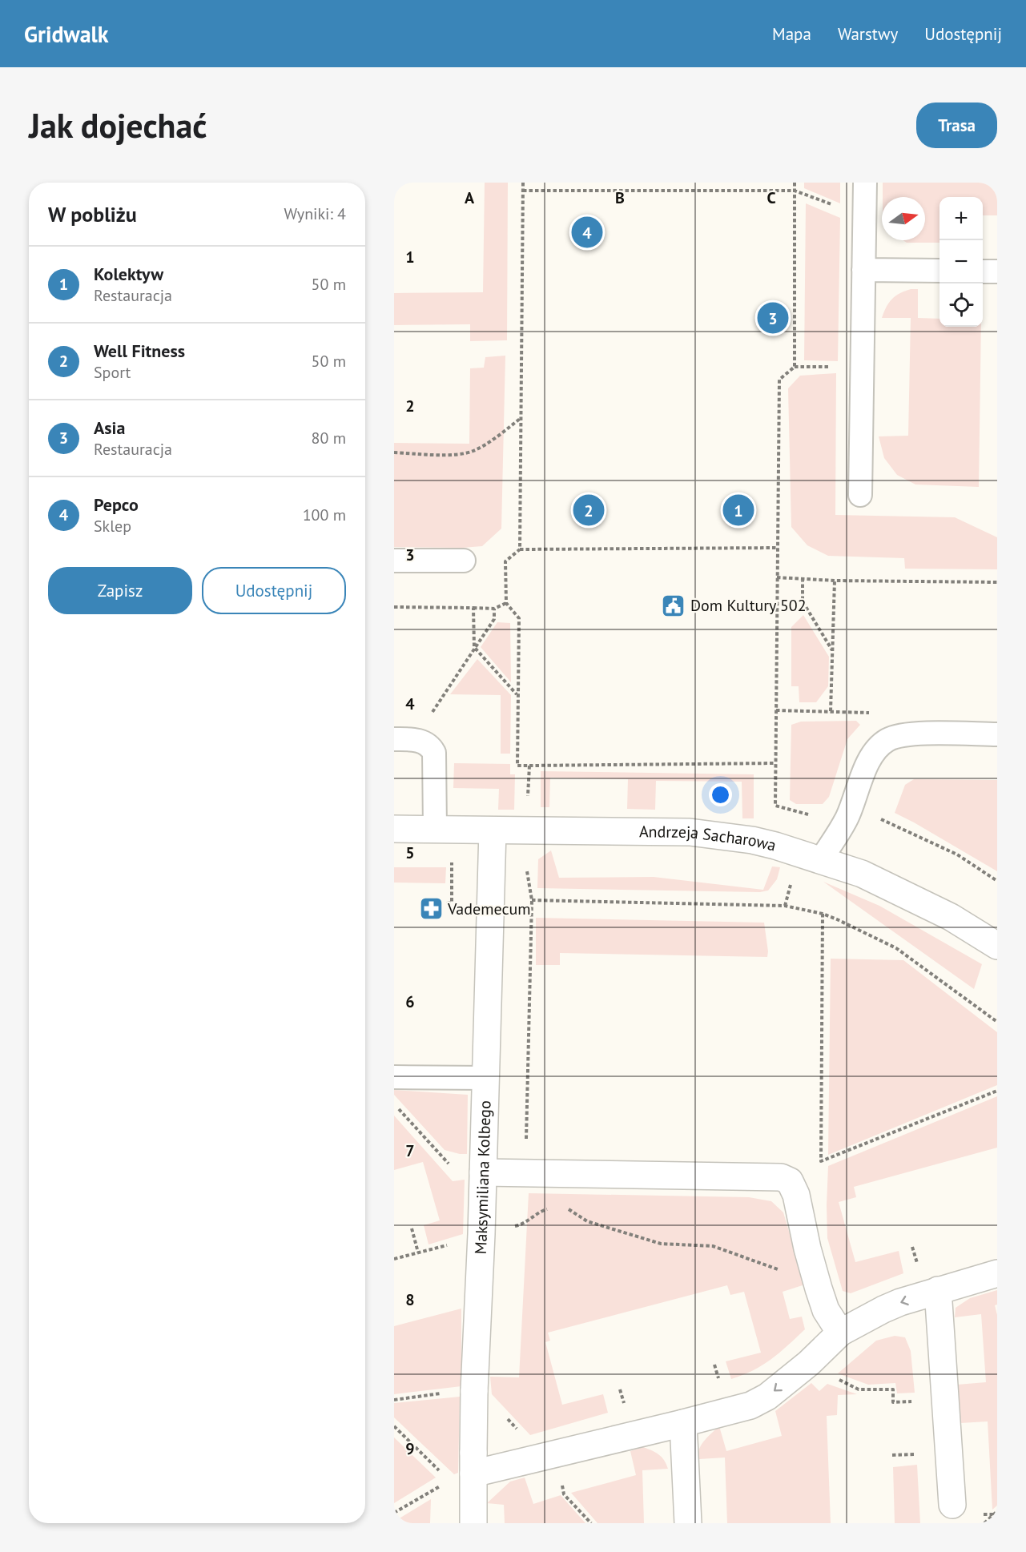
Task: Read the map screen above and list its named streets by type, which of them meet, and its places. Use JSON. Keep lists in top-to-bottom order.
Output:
{
  "streets": {
    "street": ["Andrzeja Sacharowa", "Maksymiliana Kolbego"]
  },
  "crossings": [
    ["Andrzeja Sacharowa", "Maksymiliana Kolbego"]
  ],
  "places": {
    "public building": ["Dom Kultury 502"],
    "pharmacy": ["Vademecum"]
  },
  "north": "right",
  "page": {
    "header": "Gridwalk",
    "nav": ["Mapa", "Warstwy", "Udostępnij"],
    "buttons": [
      "Trasa",
      ["Zapisz", "Udostępnij"]
    ],
    "title": "Jak dojechać",
    "heading": ["W pobliżu", "Wyniki: 4"],
    "map_buttons": ["+", "−"],
    "pins": [
      "4",
      "3",
      "1",
      "2"
    ],
    "list": [
      {
        "mark": "1",
        "name": "Kolektyw",
        "note": "Restauracja",
        "value": "50 m"
      },
      {
        "mark": "2",
        "name": "Well Fitness",
        "note": "Sport",
        "value": "50 m"
      },
      {
        "mark": "3",
        "name": "Asia",
        "note": "Restauracja",
        "value": "80 m"
      },
      {
        "mark": "4",
        "name": "Pepco",
        "note": "Sklep",
        "value": "100 m"
      }
    ]
  },
  "grid": {
    "columns": ["A", "B", "C"],
    "rows": [
      "1",
      "2",
      "3",
      "4",
      "5",
      "6",
      "7",
      "8",
      "9"
    ]
  }
}
